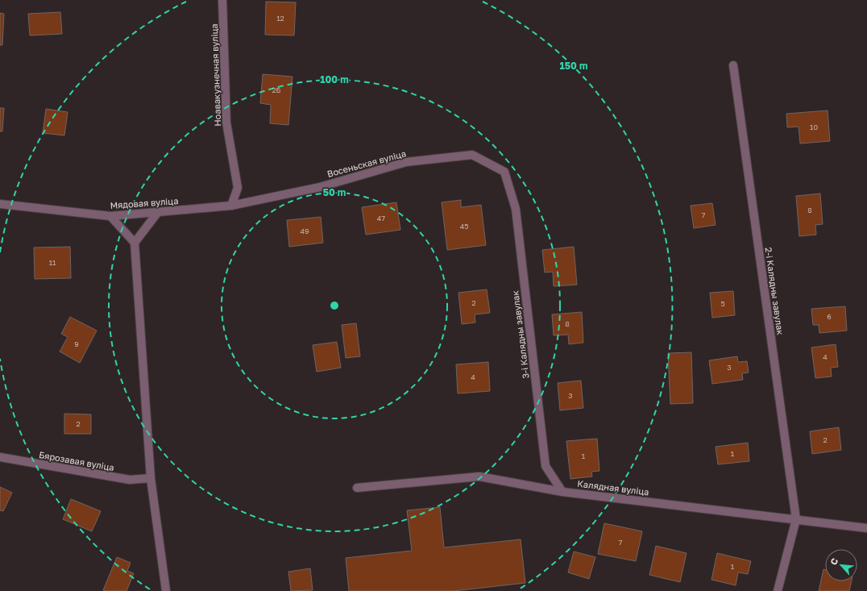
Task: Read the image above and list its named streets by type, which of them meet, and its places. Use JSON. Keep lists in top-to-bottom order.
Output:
{
  "streets": {
    "street": [
      "Ноавакузнечная вуліца",
      "Восеньская вуліца",
      "Мядовая вуліца",
      "2-і Калядны завулак",
      "3-і Калядны завулак",
      "Бярозавая вуліца",
      "Калядная вуліца"
    ]
  },
  "crossings": [
    ["Ноавакузнечная вуліца", "Восеньская вуліца"],
    ["Ноавакузнечная вуліца", "Мядовая вуліца"],
    ["Восеньская вуліца", "Мядовая вуліца"],
    ["Восеньская вуліца", "3-і Калядны завулак"],
    ["2-і Калядны завулак", "Калядная вуліца"],
    ["3-і Калядны завулак", "Калядная вуліца"]
  ],
  "house_numbers": [
    "12",
    "2Б",
    "10",
    "8",
    "7",
    "47",
    "45",
    "49",
    "11",
    "2",
    "5",
    "6",
    "8",
    "9",
    "4",
    "3",
    "4",
    "3",
    "2",
    "2",
    "1",
    "1",
    "7",
    "1"
  ],
  "north": "top left",
  "rings": ["150 m", "100 m", "50 m"]
}
